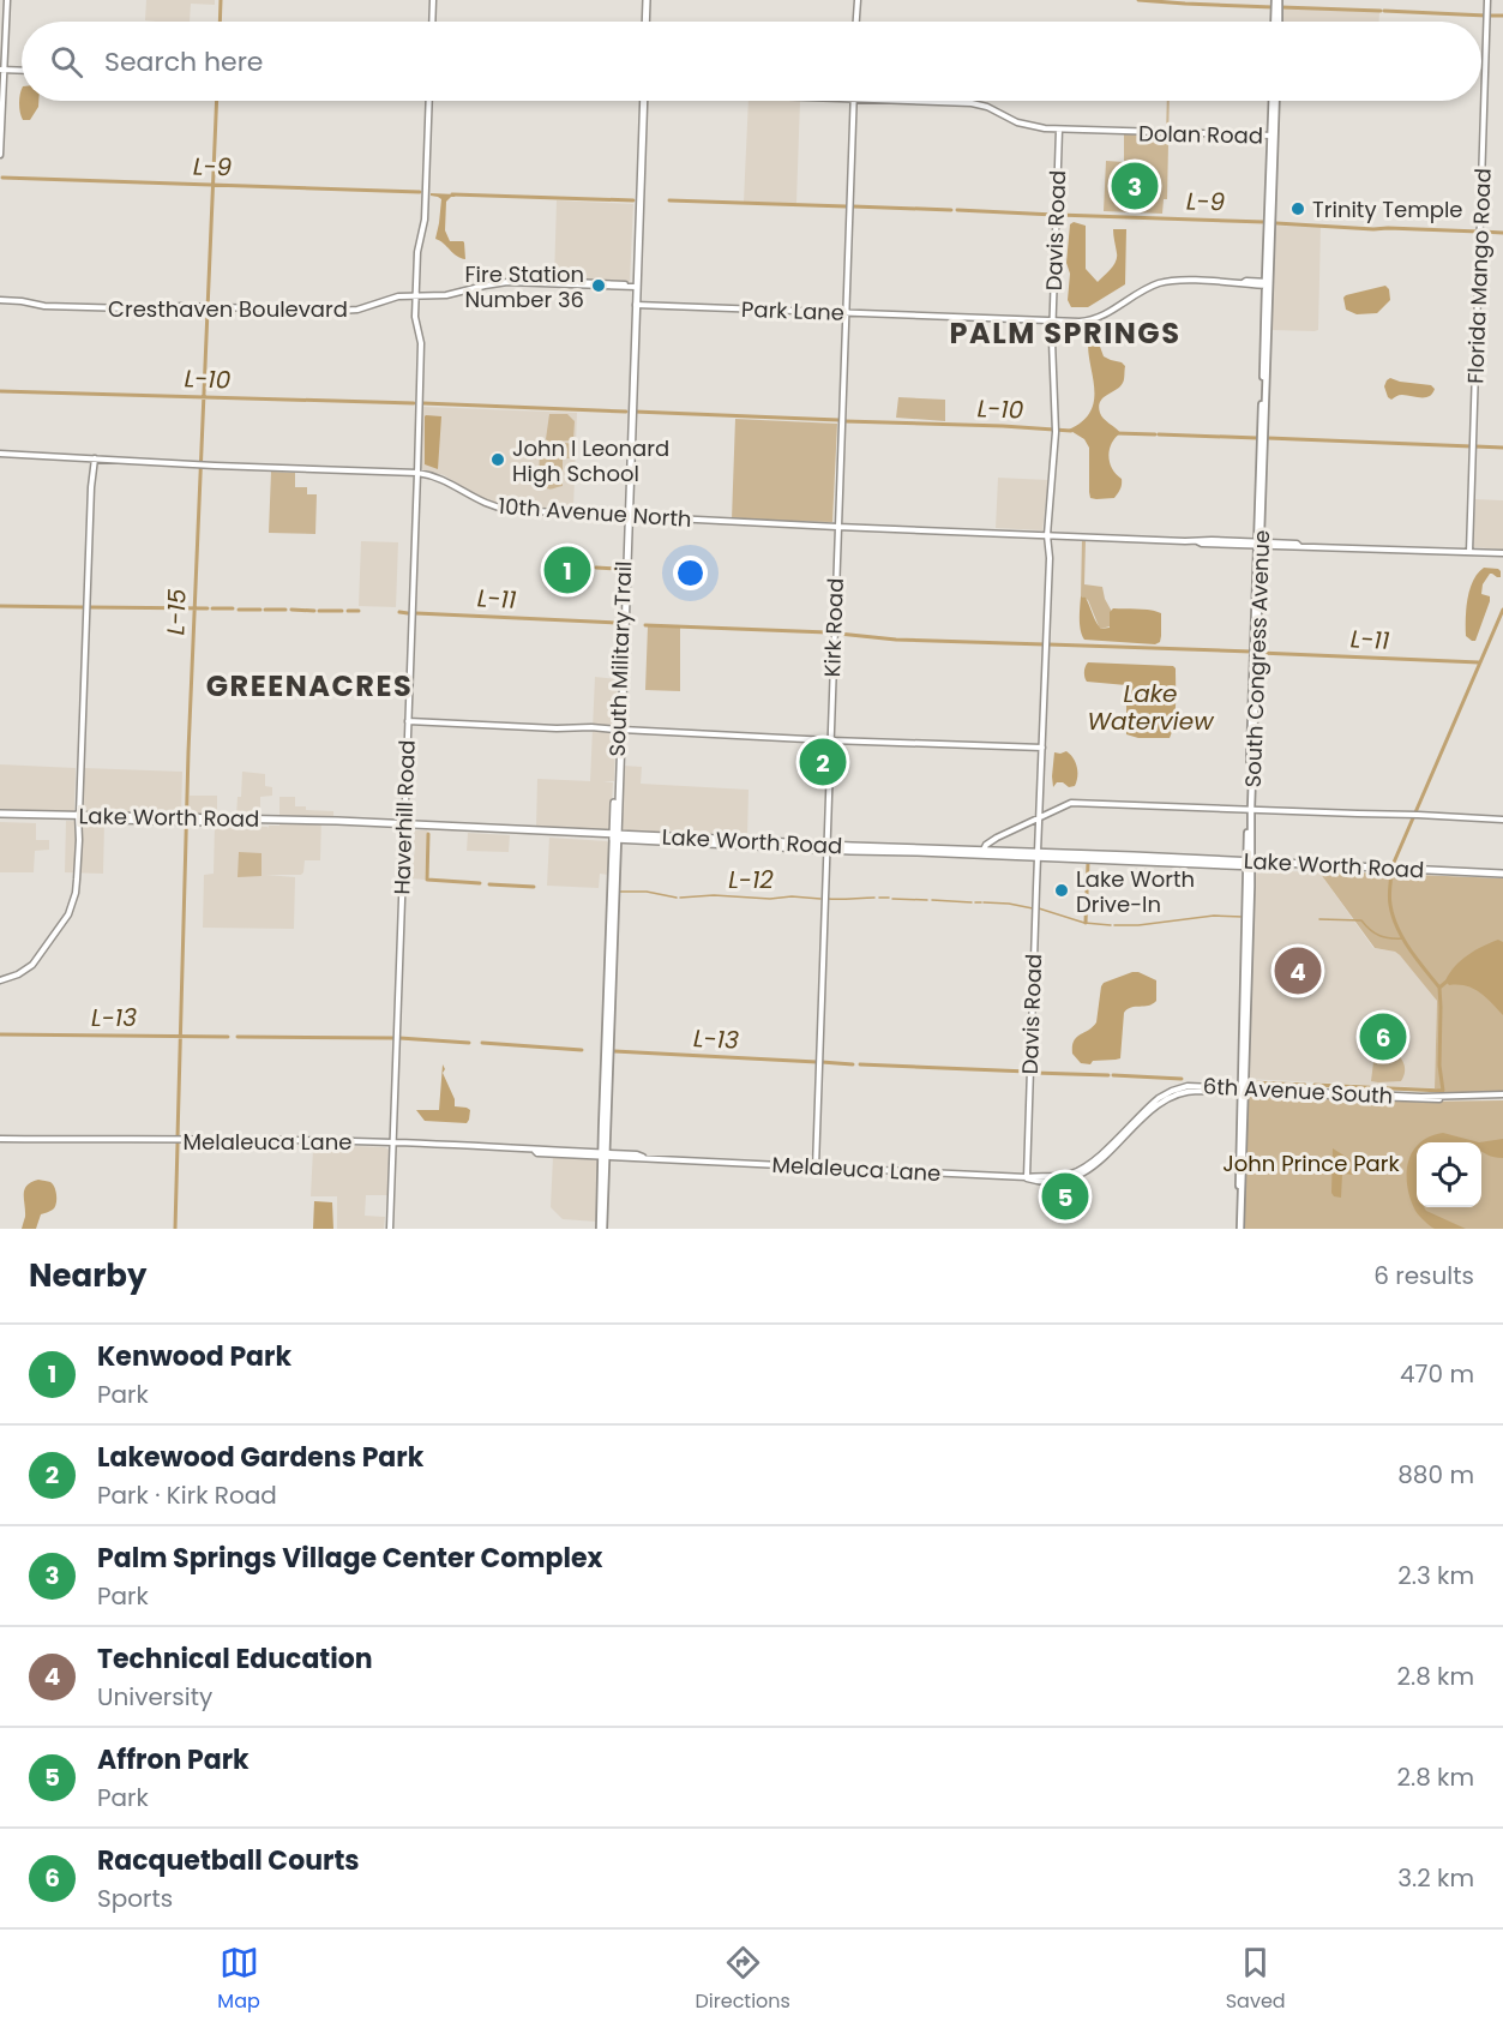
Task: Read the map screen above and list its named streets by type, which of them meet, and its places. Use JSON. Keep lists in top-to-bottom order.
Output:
{
  "streets": {
    "main road": ["South Military Trail", "South Congress Avenue", "Lake Worth Road"],
    "street": [
      "Dolan Road",
      "Davis Road",
      "Florida Mango Road",
      "Cresthaven Boulevard",
      "Park Lane",
      "10th Avenue North",
      "Kirk Road",
      "Haverhill Road",
      "6th Avenue South",
      "Melaleuca Lane"
    ]
  },
  "crossings": [
    ["Dolan Road", "Davis Road"],
    ["Dolan Road", "South Congress Avenue"],
    ["Davis Road", "Park Lane"],
    ["Davis Road", "10th Avenue North"],
    ["Davis Road", "Lake Worth Road"],
    ["Davis Road", "Melaleuca Lane"],
    ["Florida Mango Road", "10th Avenue North"],
    ["Cresthaven Boulevard", "South Military Trail"],
    ["Cresthaven Boulevard", "Haverhill Road"],
    ["Park Lane", "Kirk Road"],
    ["Park Lane", "South Military Trail"],
    ["Park Lane", "South Congress Avenue"],
    ["10th Avenue North", "Kirk Road"],
    ["10th Avenue North", "South Military Trail"],
    ["10th Avenue North", "South Congress Avenue"],
    ["10th Avenue North", "Haverhill Road"],
    ["Kirk Road", "Lake Worth Road"],
    ["Kirk Road", "Melaleuca Lane"],
    ["South Military Trail", "Lake Worth Road"],
    ["South Military Trail", "Melaleuca Lane"],
    ["South Congress Avenue", "Lake Worth Road"],
    ["South Congress Avenue", "6th Avenue South"],
    ["Lake Worth Road", "Haverhill Road"],
    ["Haverhill Road", "Melaleuca Lane"],
    ["6th Avenue South", "Melaleuca Lane"]
  ],
  "districts": ["PALM SPRINGS", "GREENACRES"],
  "water": [
    "L-9",
    "L-10",
    "L-11",
    "L-15",
    "Lake Waterview",
    "L-12",
    "L-13"
  ],
  "parks": ["John Prince Park"],
  "places": [
    "Trinity Temple",
    "Fire Station Number 36",
    "John I Leonard High School",
    "Lake Worth Drive-In"
  ],
  "page": {
    "search": "Search here",
    "pins": [
      "3",
      "1",
      "2",
      "4",
      "6",
      "5"
    ],
    "heading": ["Nearby", "6 results"],
    "list": [
      {
        "mark": "1",
        "name": "Kenwood Park",
        "note": "Park",
        "value": "470 m"
      },
      {
        "mark": "2",
        "name": "Lakewood Gardens Park",
        "note": "Park · Kirk Road",
        "value": "880 m"
      },
      {
        "mark": "3",
        "name": "Palm Springs Village Center Complex",
        "note": "Park",
        "value": "2.3 km"
      },
      {
        "mark": "4",
        "name": "Technical Education",
        "note": "University",
        "value": "2.8 km"
      },
      {
        "mark": "5",
        "name": "Affron Park",
        "note": "Park",
        "value": "2.8 km"
      },
      {
        "mark": "6",
        "name": "Racquetball Courts",
        "note": "Sports",
        "value": "3.2 km"
      }
    ],
    "nav": ["Map", "Directions", "Saved"]
  }
}
